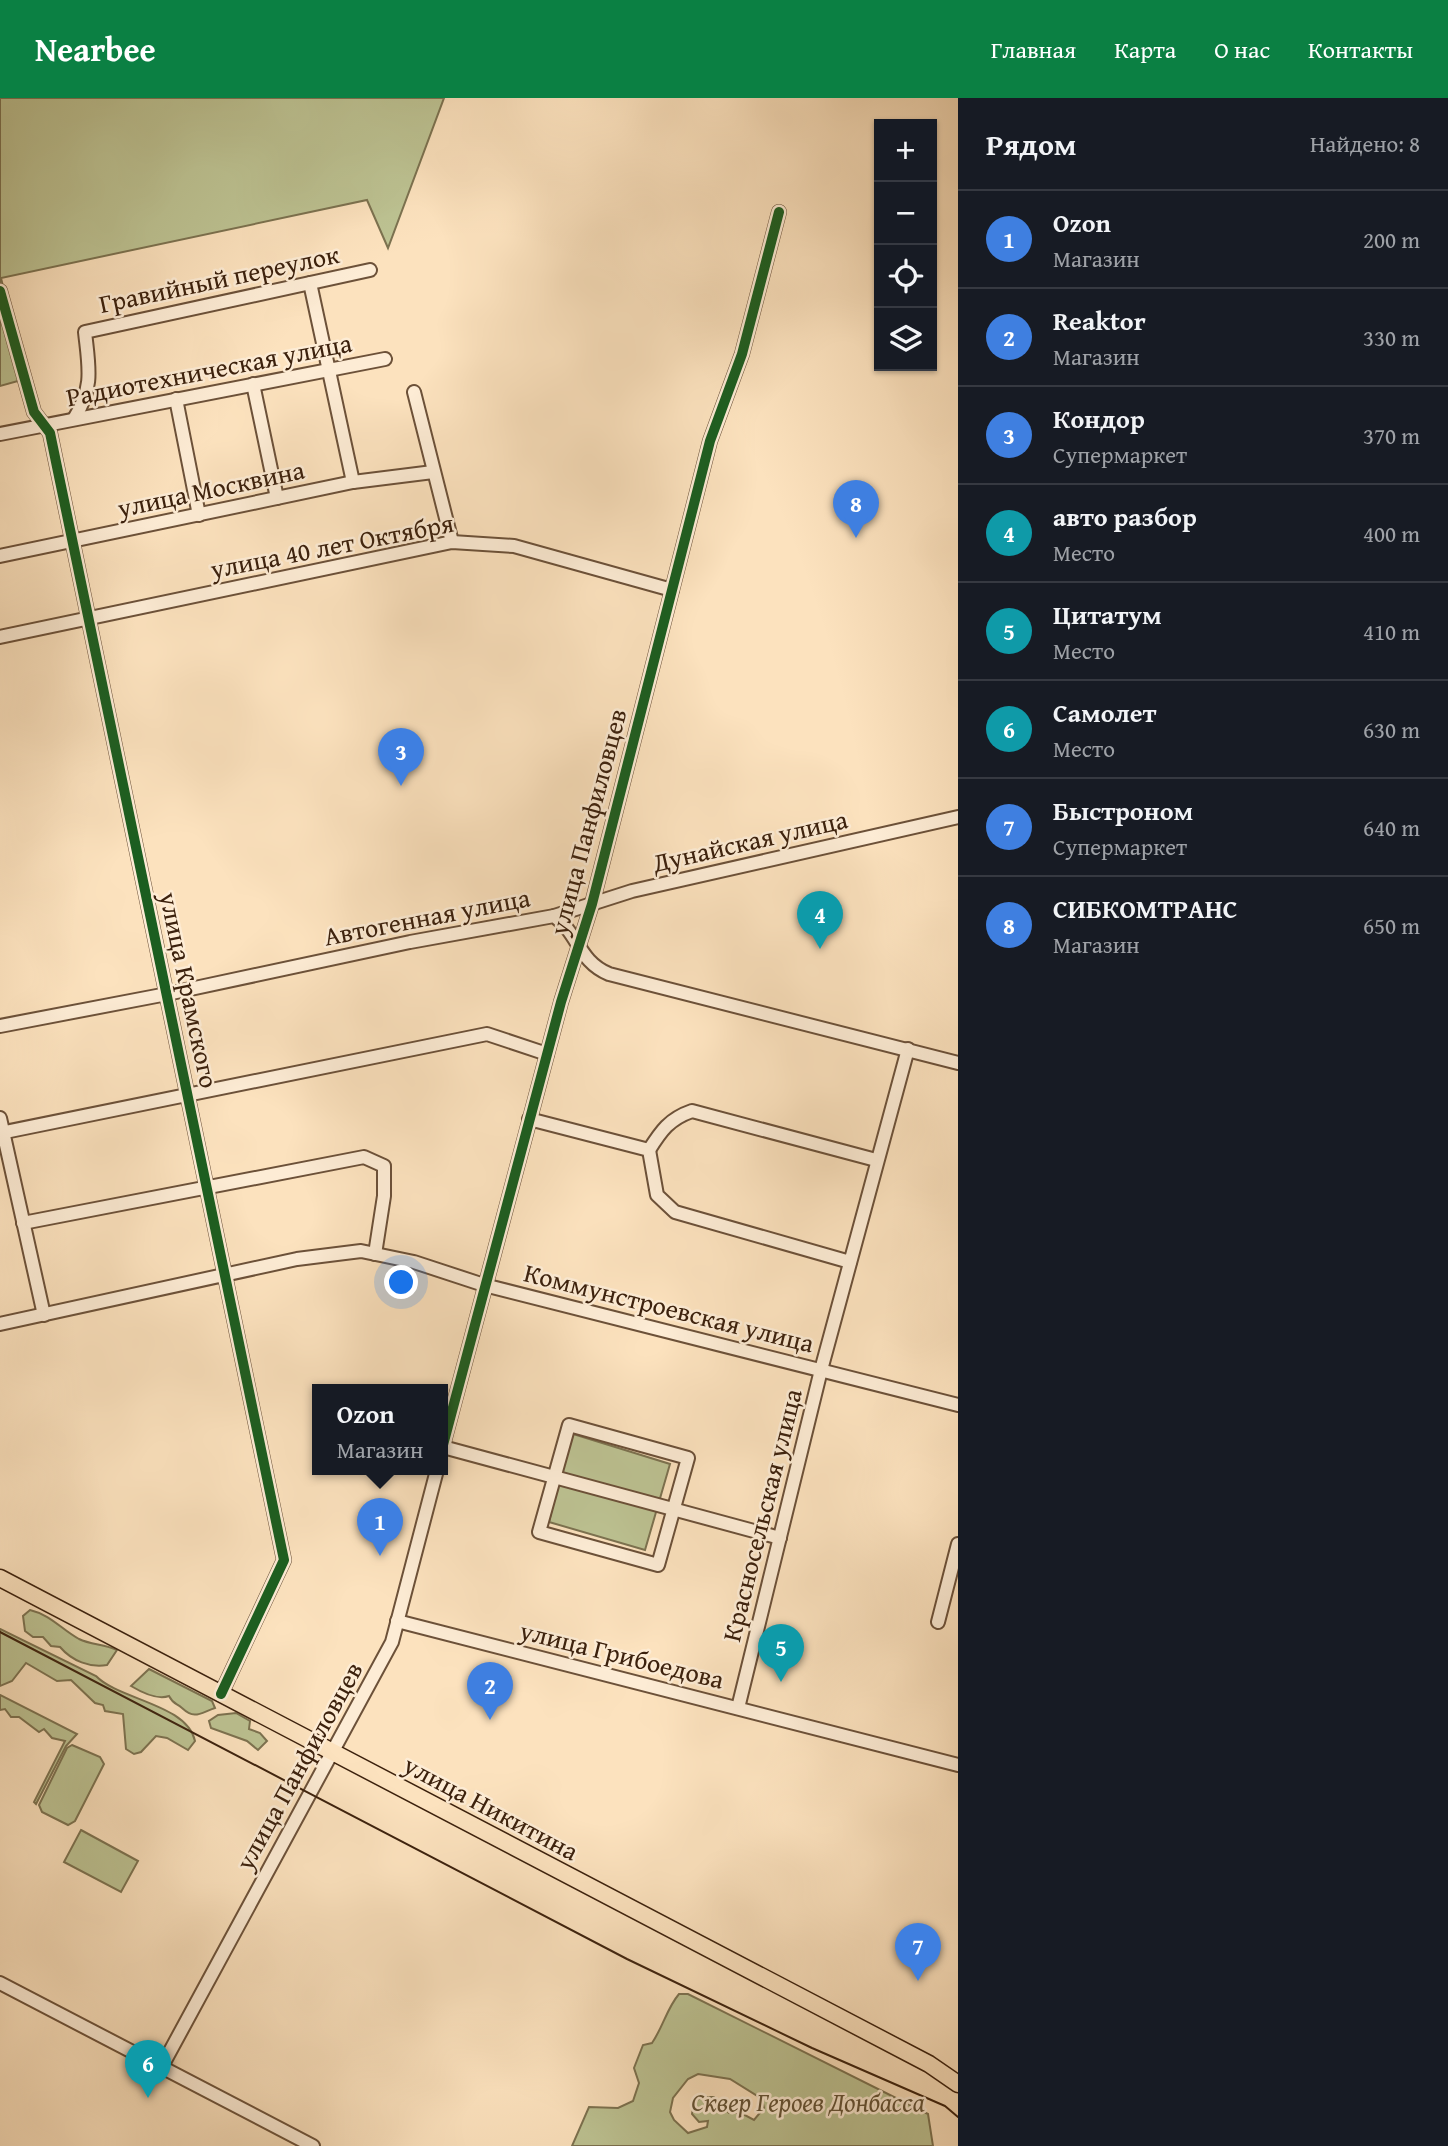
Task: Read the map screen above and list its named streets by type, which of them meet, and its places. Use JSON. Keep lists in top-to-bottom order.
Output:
{
  "streets": {
    "main road": ["улица Никитина"],
    "street": [
      "Гравийный переулок",
      "Радиотехническая улица",
      "улица Москвина",
      "улица 40 лет Октября",
      "улица Панфиловцев",
      "Дунайская улица",
      "Автогенная улица",
      "улица Крамского",
      "Коммунстроевская улица",
      "Красносельская улица",
      "улица Грибоедова"
    ]
  },
  "crossings": [
    ["Гравийный переулок", "Радиотехническая улица"],
    ["Радиотехническая улица", "улица Крамского"],
    ["улица Москвина", "улица Крамского"],
    ["улица 40 лет Октября", "улица Панфиловцев"],
    ["улица 40 лет Октября", "улица Крамского"],
    ["улица Панфиловцев", "Дунайская улица"],
    ["улица Панфиловцев", "Автогенная улица"],
    ["улица Панфиловцев", "Коммунстроевская улица"],
    ["улица Панфиловцев", "улица Грибоедова"],
    ["улица Панфиловцев", "улица Никитина"],
    ["Дунайская улица", "Автогенная улица"],
    ["Автогенная улица", "улица Крамского"],
    ["Автогенная улица", "Красносельская улица"],
    ["улица Крамского", "Коммунстроевская улица"],
    ["улица Крамского", "улица Никитина"],
    ["Коммунстроевская улица", "Красносельская улица"],
    ["Красносельская улица", "улица Грибоедова"]
  ],
  "parks": ["Сквер Героев Донбасса"],
  "page": {
    "header": "Nearbee",
    "nav": [
      "Главная",
      "Карта",
      "О нас",
      "Контакты"
    ],
    "heading": ["Рядом", "Найдено: 8"],
    "map_buttons": ["+", "−"],
    "list": [
      {
        "mark": "1",
        "name": "Ozon",
        "note": "Магазин",
        "value": "200 m"
      },
      {
        "mark": "2",
        "name": "Reaktor",
        "note": "Магазин",
        "value": "330 m"
      },
      {
        "mark": "3",
        "name": "Кондор",
        "note": "Супермаркет",
        "value": "370 m"
      },
      {
        "mark": "4",
        "name": "авто разбор",
        "note": "Место",
        "value": "400 m"
      },
      {
        "mark": "5",
        "name": "Цитатум",
        "note": "Место",
        "value": "410 m"
      },
      {
        "mark": "6",
        "name": "Самолет",
        "note": "Место",
        "value": "630 m"
      },
      {
        "mark": "7",
        "name": "Быстроном",
        "note": "Супермаркет",
        "value": "640 m"
      },
      {
        "mark": "8",
        "name": "СИБКОМТРАНС",
        "note": "Магазин",
        "value": "650 m"
      }
    ],
    "pins": [
      "8",
      "3",
      "4",
      "1",
      "5",
      "2",
      "7",
      "6"
    ],
    "popup": ["Ozon", "Магазин"]
  }
}
